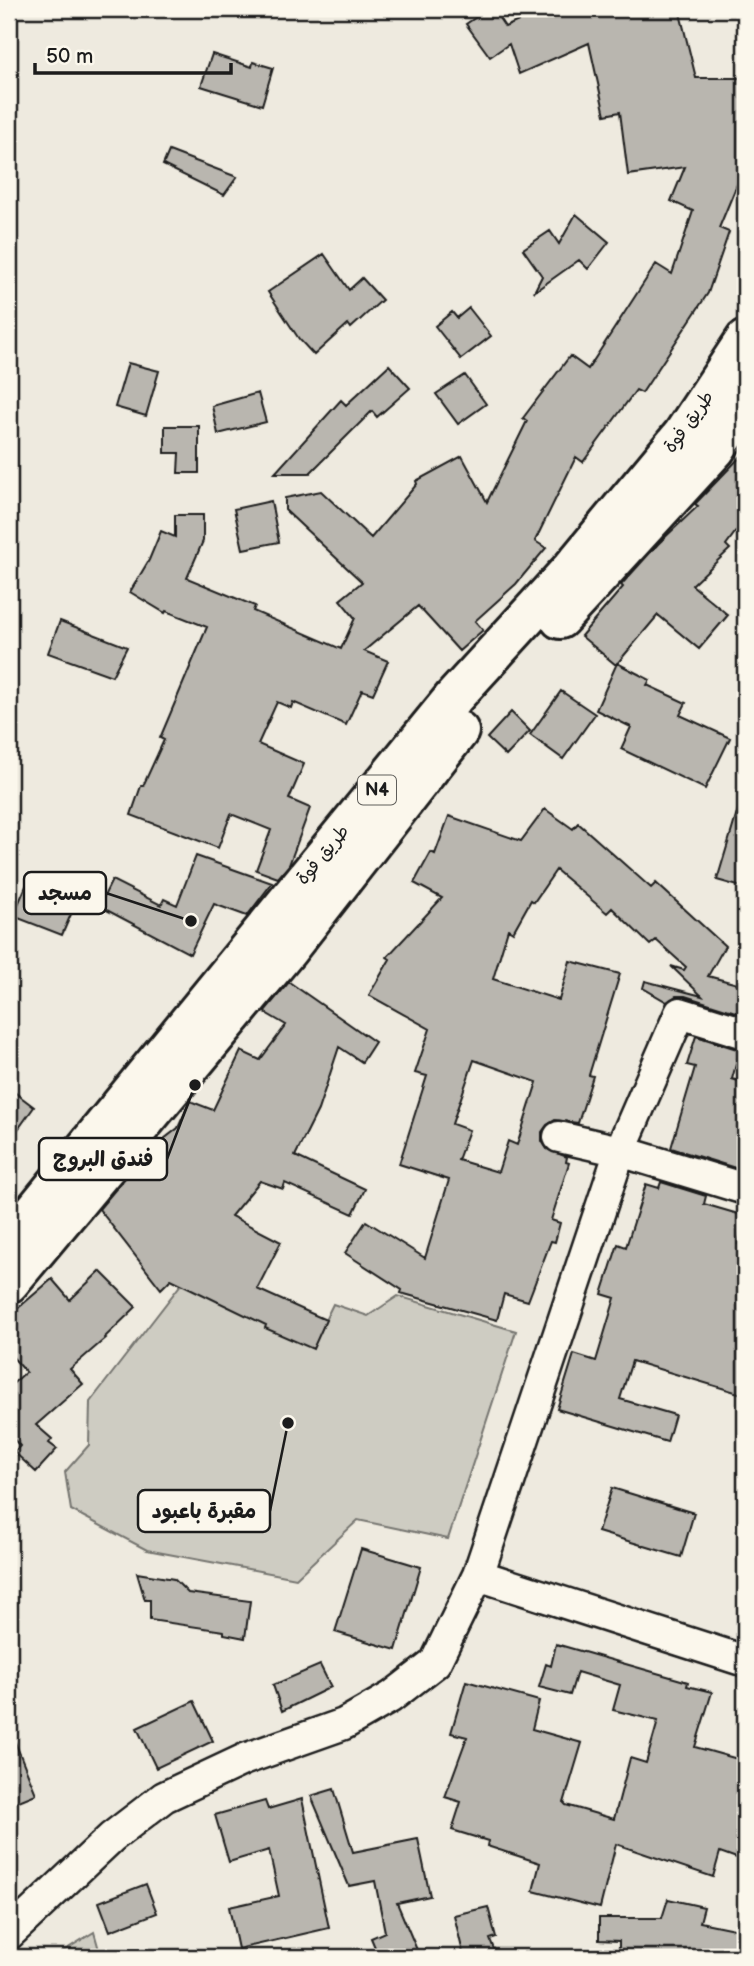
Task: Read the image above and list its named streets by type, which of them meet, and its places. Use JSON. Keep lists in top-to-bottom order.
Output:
{
  "streets": {
    "highway": ["طريق فوة", "N4"]
  },
  "places": ["مسجد", "فندق البروج", "مقبرة باعبود"],
  "scale_bar": "50 m"
}
